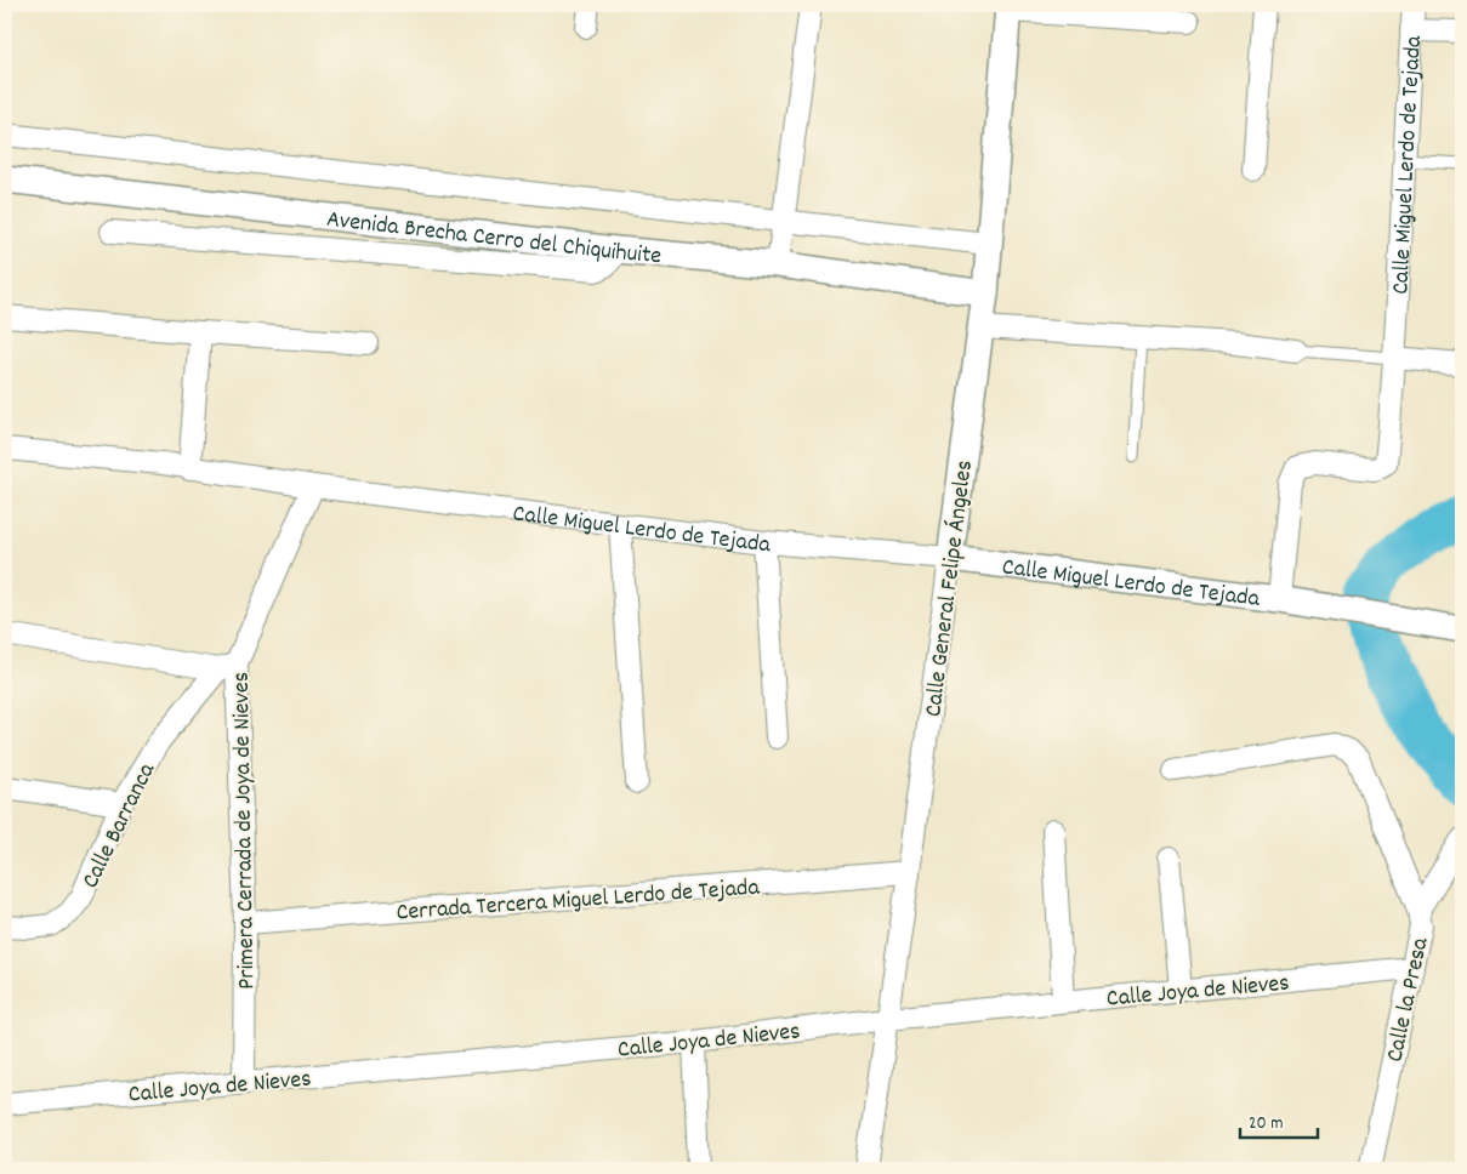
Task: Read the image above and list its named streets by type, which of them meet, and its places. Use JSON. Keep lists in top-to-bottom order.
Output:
{
  "streets": {
    "street": [
      "Calle Miguel Lerdo de Tejada",
      "Avenida Brecha Cerro del Chiquihuite",
      "Calle General Felipe Ángeles",
      "Calle Barranca",
      "Primera Cerrada de Joya de Nieves",
      "Cerrada Tercera Miguel Lerdo de Tejada",
      "Calle Joya de Nieves",
      "Calle la Presa"
    ]
  },
  "crossings": [
    ["Calle Miguel Lerdo de Tejada", "Calle General Felipe Ángeles"],
    ["Calle Miguel Lerdo de Tejada", "Primera Cerrada de Joya de Nieves"],
    ["Avenida Brecha Cerro del Chiquihuite", "Calle General Felipe Ángeles"],
    ["Calle General Felipe Ángeles", "Cerrada Tercera Miguel Lerdo de Tejada"],
    ["Calle General Felipe Ángeles", "Calle Joya de Nieves"],
    ["Calle Barranca", "Primera Cerrada de Joya de Nieves"],
    ["Primera Cerrada de Joya de Nieves", "Cerrada Tercera Miguel Lerdo de Tejada"],
    ["Primera Cerrada de Joya de Nieves", "Calle Joya de Nieves"],
    ["Calle Joya de Nieves", "Calle la Presa"]
  ],
  "scale_bar": "20 m"
}
